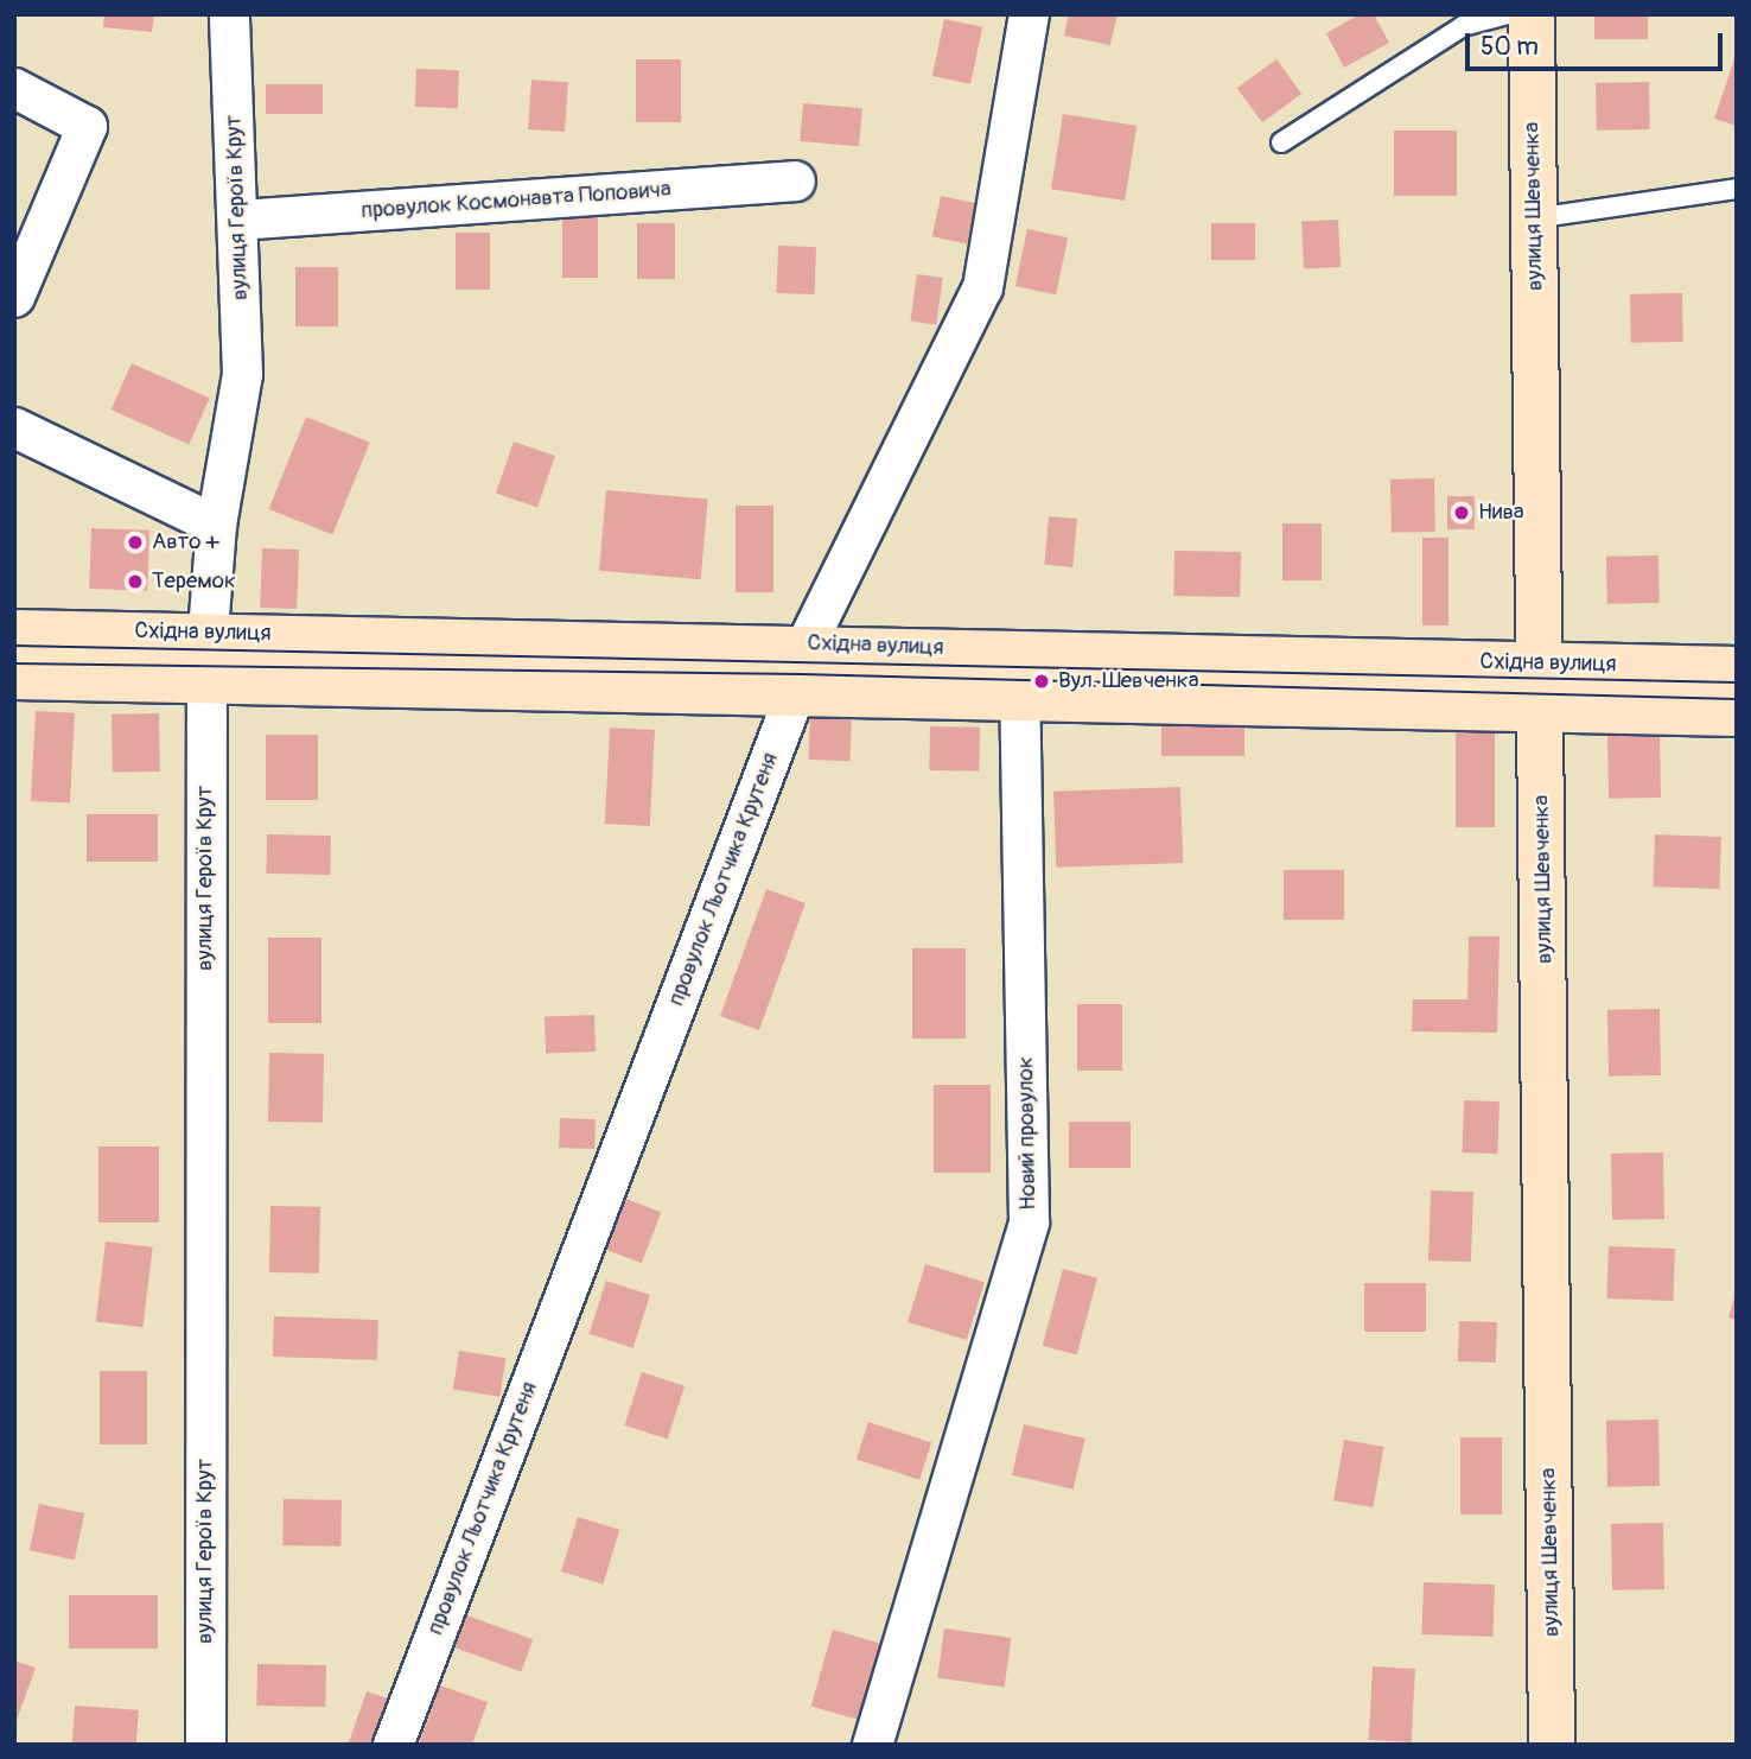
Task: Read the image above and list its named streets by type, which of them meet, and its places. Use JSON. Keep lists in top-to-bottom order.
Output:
{
  "streets": {
    "street": [
      "провулок Космонавта Поповича",
      "вулиця Шевченка",
      "вулиця Героїв Крут",
      "Східна вулиця",
      "провулок Льотчика Крутеня",
      "Новий провулок"
    ]
  },
  "crossings": [
    ["провулок Космонавта Поповича", "вулиця Героїв Крут"],
    ["вулиця Шевченка", "Східна вулиця"],
    ["вулиця Героїв Крут", "Східна вулиця"],
    ["Східна вулиця", "провулок Льотчика Крутеня"],
    ["Східна вулиця", "Новий провулок"]
  ],
  "places": [
    "Нива",
    "Авто +",
    "Теремок",
    "Вул. Шевченка"
  ],
  "scale_bar": "50 m"
}
